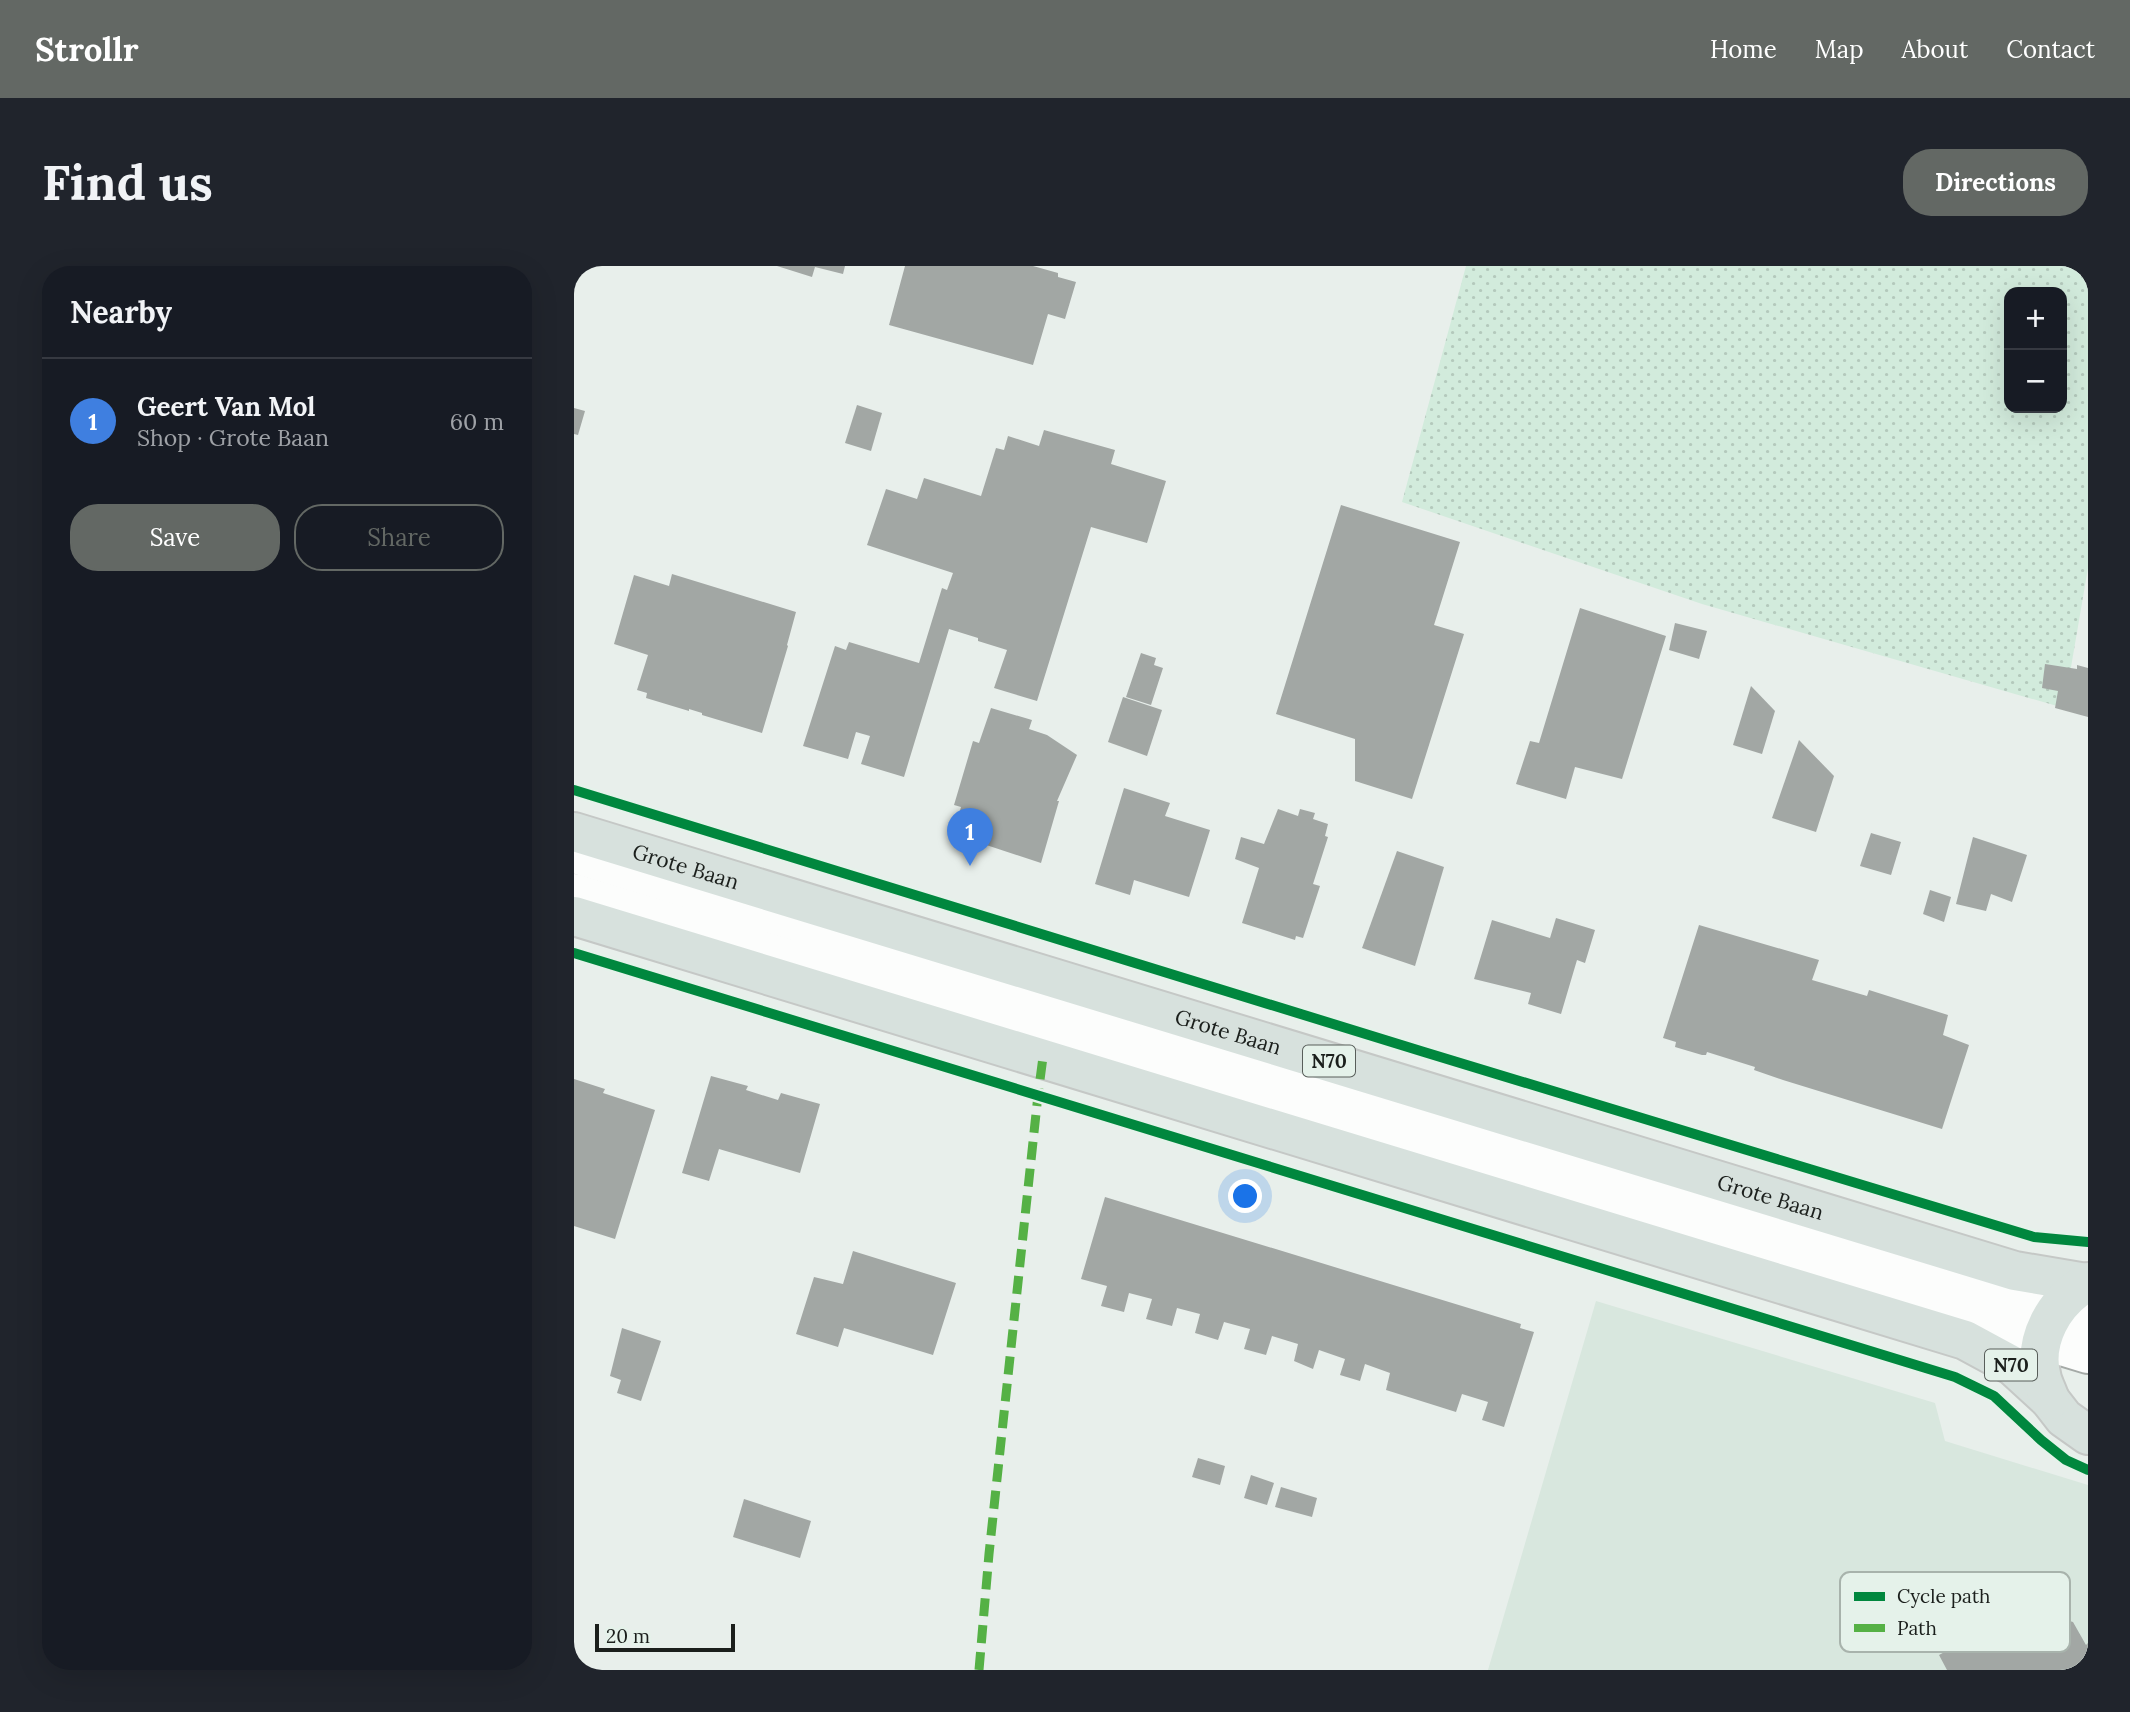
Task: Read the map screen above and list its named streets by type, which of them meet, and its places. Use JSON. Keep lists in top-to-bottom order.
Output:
{
  "streets": {
    "main road": ["Grote Baan", "N70"]
  },
  "crossings": [
    ["Grote Baan", "N70"]
  ],
  "legend": ["Cycle path", "Path"],
  "scale_bar": "20 m",
  "page": {
    "header": "Strollr",
    "nav": [
      "Home",
      "Map",
      "About",
      "Contact"
    ],
    "buttons": [
      "Directions",
      ["Save", "Share"]
    ],
    "title": "Find us",
    "heading": "Nearby",
    "map_buttons": ["+", "−"],
    "list": [
      {
        "mark": "1",
        "name": "Geert Van Mol",
        "note": "Shop · Grote Baan",
        "value": "60 m"
      }
    ],
    "pins": "1",
    "scale": "20 m"
  }
}
